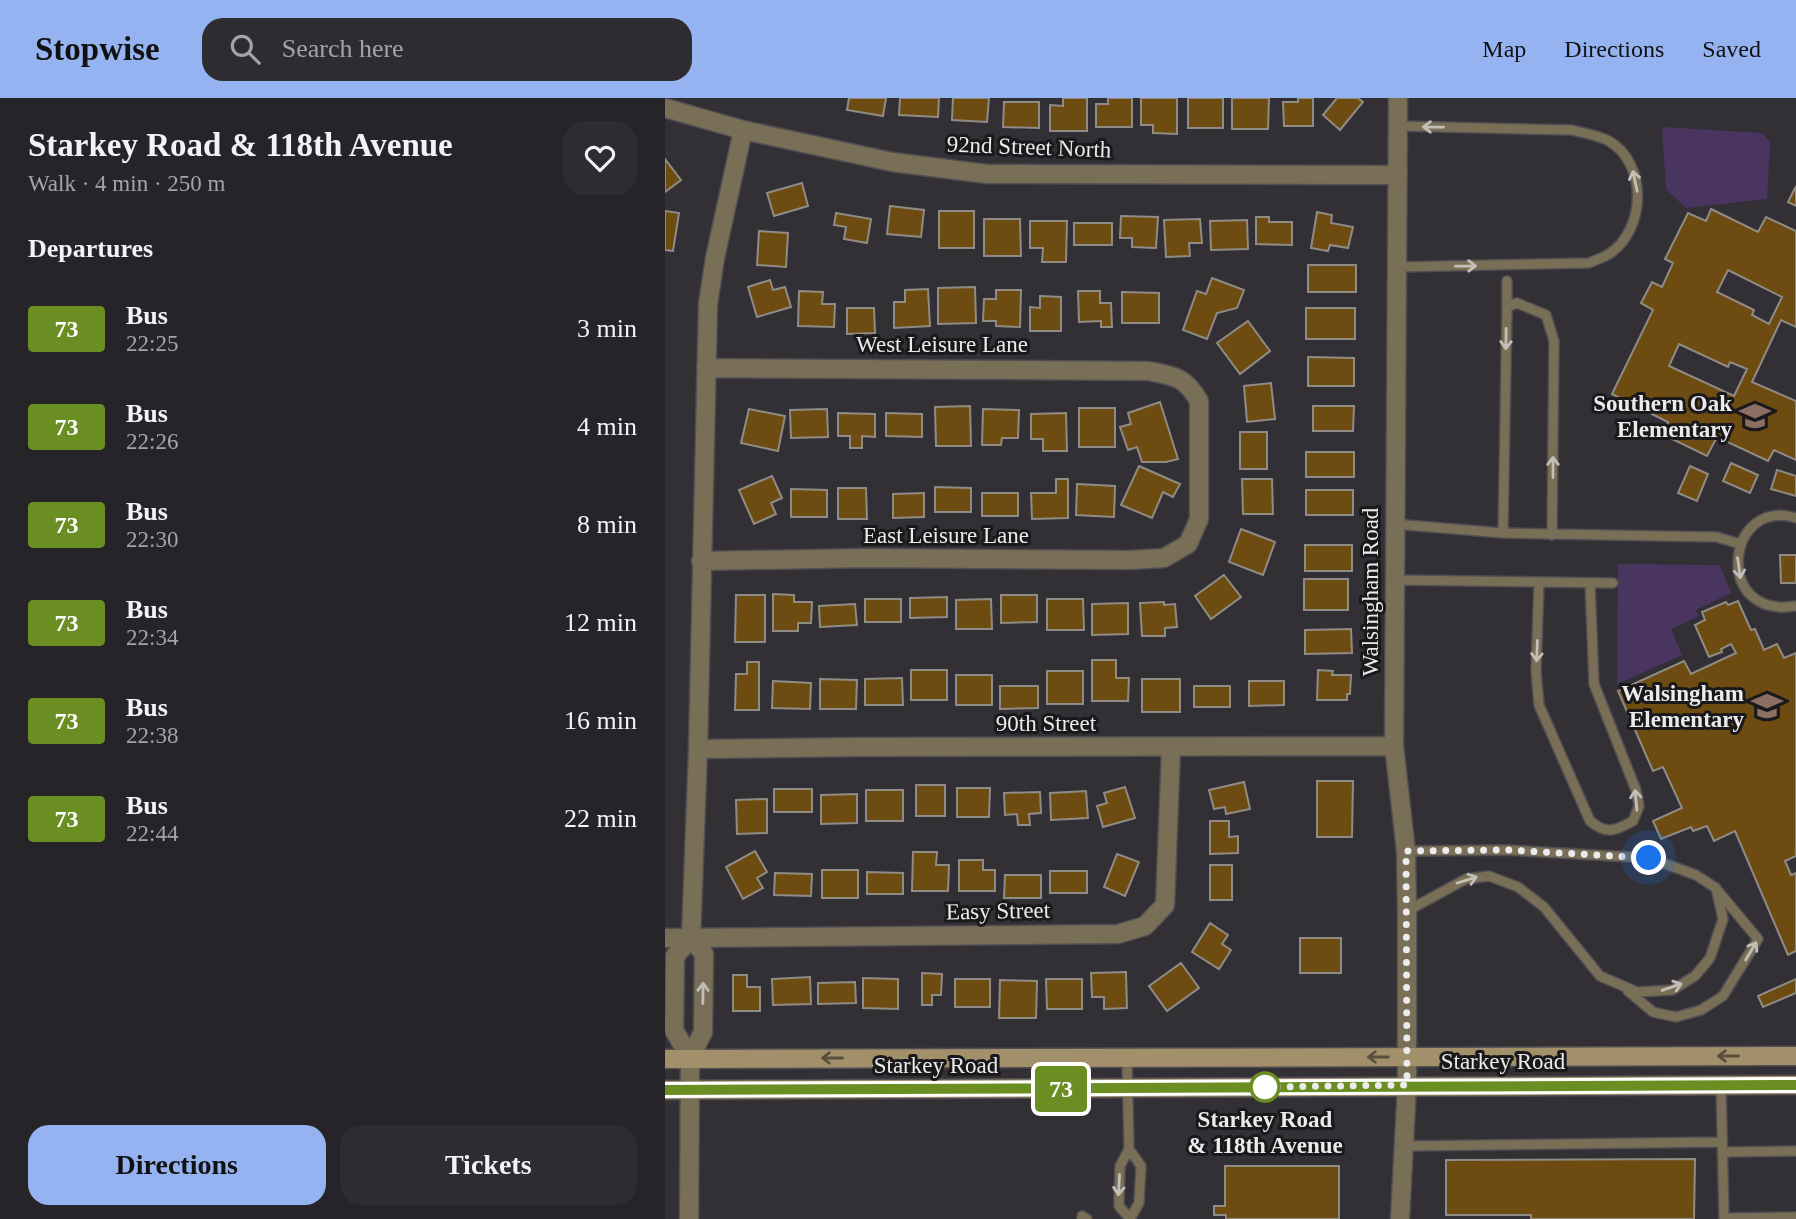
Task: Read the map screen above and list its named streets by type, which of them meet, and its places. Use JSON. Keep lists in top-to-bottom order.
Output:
{
  "streets": {
    "main road": ["Starkey Road"],
    "street": [
      "92nd Street North",
      "West Leisure Lane",
      "East Leisure Lane",
      "Walsingham Road",
      "90th Street",
      "Easy Street"
    ]
  },
  "crossings": [
    ["92nd Street North", "Walsingham Road"],
    ["West Leisure Lane", "East Leisure Lane"],
    ["Walsingham Road", "90th Street"],
    ["Walsingham Road", "Starkey Road"],
    ["90th Street", "Easy Street"]
  ],
  "places": {
    "school or university": ["Southern Oak Elementary", "Walsingham Elementary"],
    "other": ["Starkey Road & 118th Avenue"]
  },
  "lines": ["bus line 73"],
  "page": {
    "header": "Stopwise",
    "search": "Search here",
    "nav": ["Map", "Directions", "Saved"],
    "heading": [
      ["Starkey Road & 118th Avenue", "Walk · 4 min · 250 m"],
      "Departures"
    ],
    "on_map": "73",
    "list": [
      {
        "mark": "73",
        "name": "Bus",
        "note": "22:25",
        "value": "3 min"
      },
      {
        "mark": "73",
        "name": "Bus",
        "note": "22:26",
        "value": "4 min"
      },
      {
        "mark": "73",
        "name": "Bus",
        "note": "22:30",
        "value": "8 min"
      },
      {
        "mark": "73",
        "name": "Bus",
        "note": "22:34",
        "value": "12 min"
      },
      {
        "mark": "73",
        "name": "Bus",
        "note": "22:38",
        "value": "16 min"
      },
      {
        "mark": "73",
        "name": "Bus",
        "note": "22:44",
        "value": "22 min"
      }
    ],
    "buttons": ["Directions", "Tickets"]
  }
}
